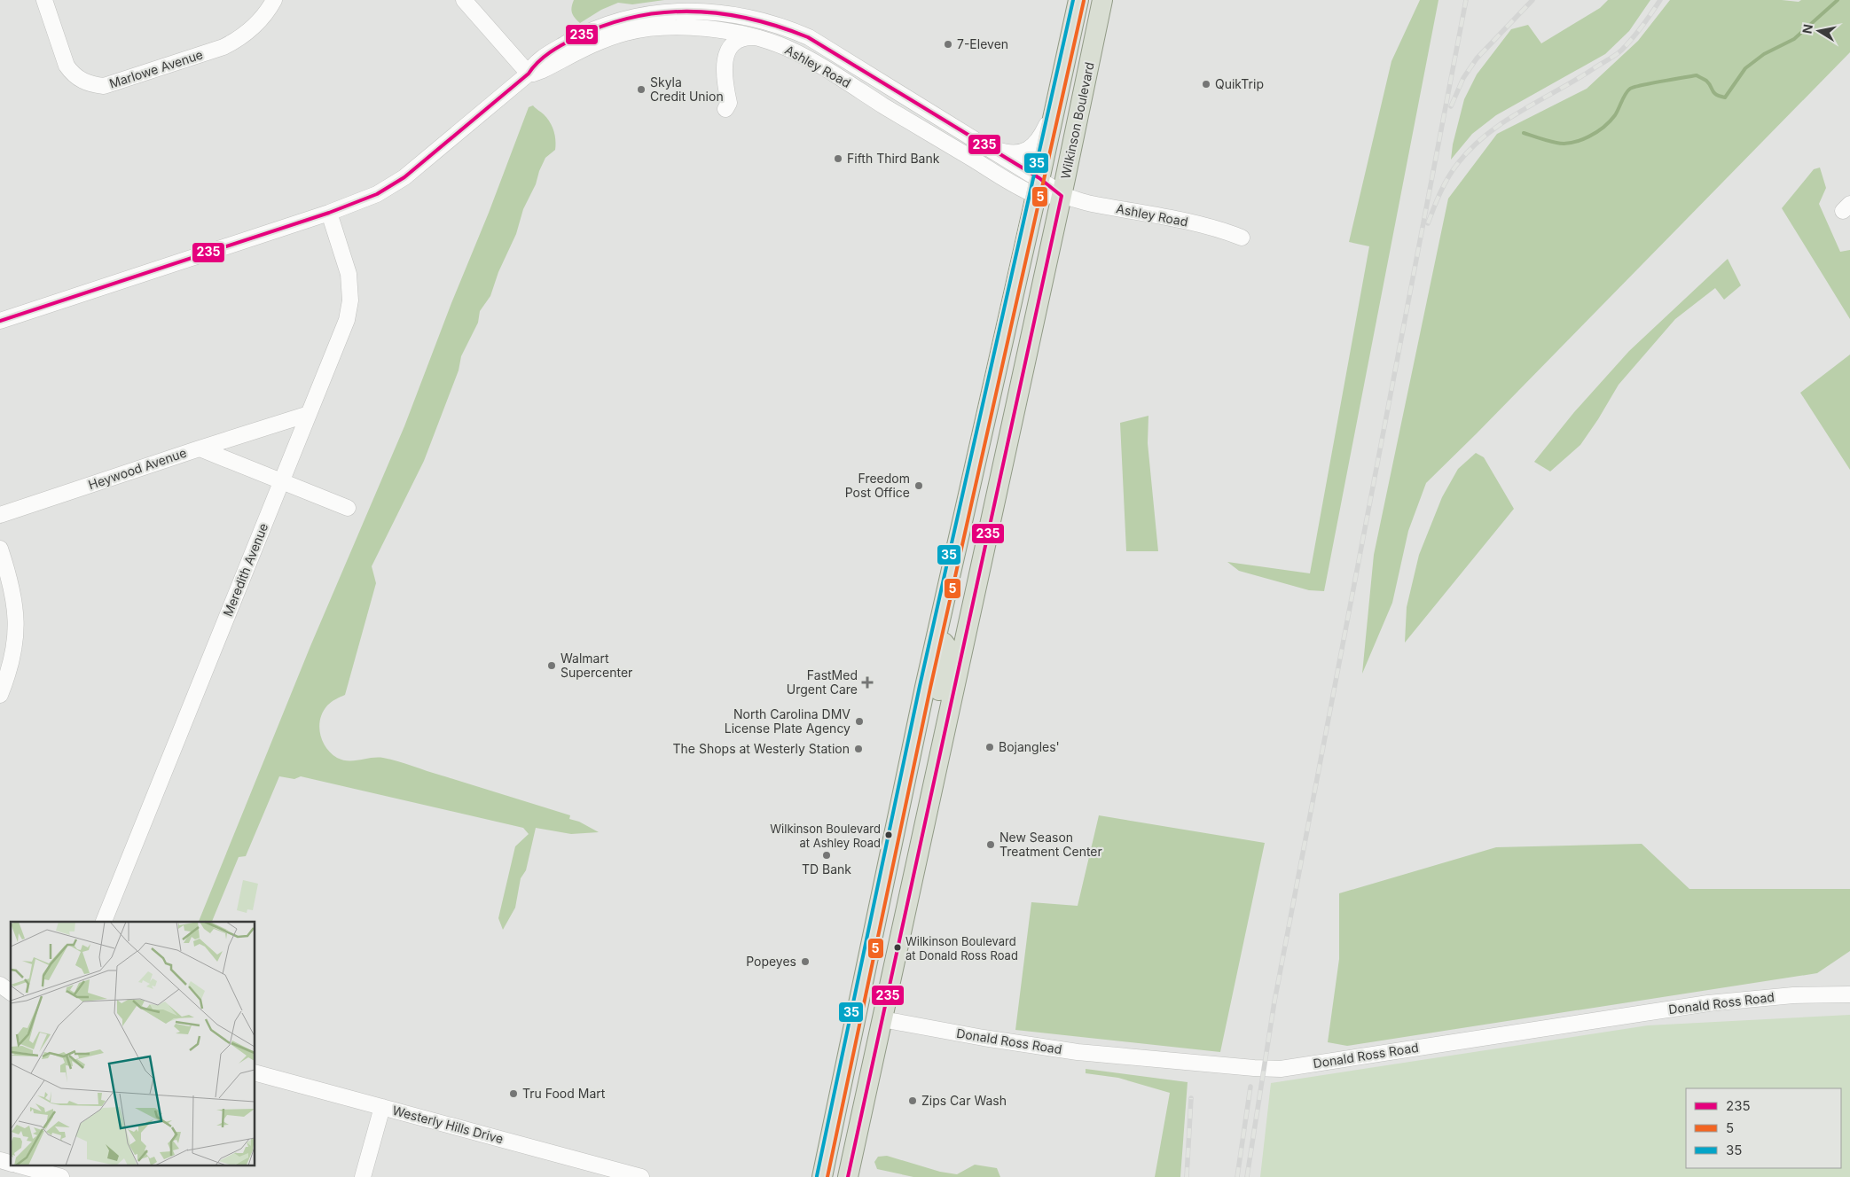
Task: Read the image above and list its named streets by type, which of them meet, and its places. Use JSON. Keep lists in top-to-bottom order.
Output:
{
  "streets": {
    "main road": ["Wilkinson Boulevard"],
    "street": [
      "Ashley Road",
      "Marlowe Avenue",
      "Heywood Avenue",
      "Meredith Avenue",
      "Donald Ross Road",
      "Westerly Hills Drive"
    ]
  },
  "crossings": [
    ["Ashley Road", "Wilkinson Boulevard"],
    ["Ashley Road", "Meredith Avenue"],
    ["Wilkinson Boulevard", "Donald Ross Road"],
    ["Heywood Avenue", "Meredith Avenue"]
  ],
  "places": {
    "other": [
      "7-Eleven",
      "QuikTrip",
      "Skyla Credit Union",
      "Fifth Third Bank",
      "Freedom Post Office",
      "Walmart Supercenter",
      "North Carolina DMV License Plate Agency",
      "Bojangles'",
      "The Shops at Westerly Station",
      "Wilkinson Boulevard at Ashley Road",
      "New Season Treatment Center",
      "TD Bank",
      "Wilkinson Boulevard at Donald Ross Road",
      "Popeyes",
      "Tru Food Mart",
      "Zips Car Wash"
    ],
    "health": ["FastMed Urgent Care"]
  },
  "lines": ["transit line 35", "transit line 5", "transit line 235"],
  "legend": ["235", "5", "35"],
  "north": "left"
}
